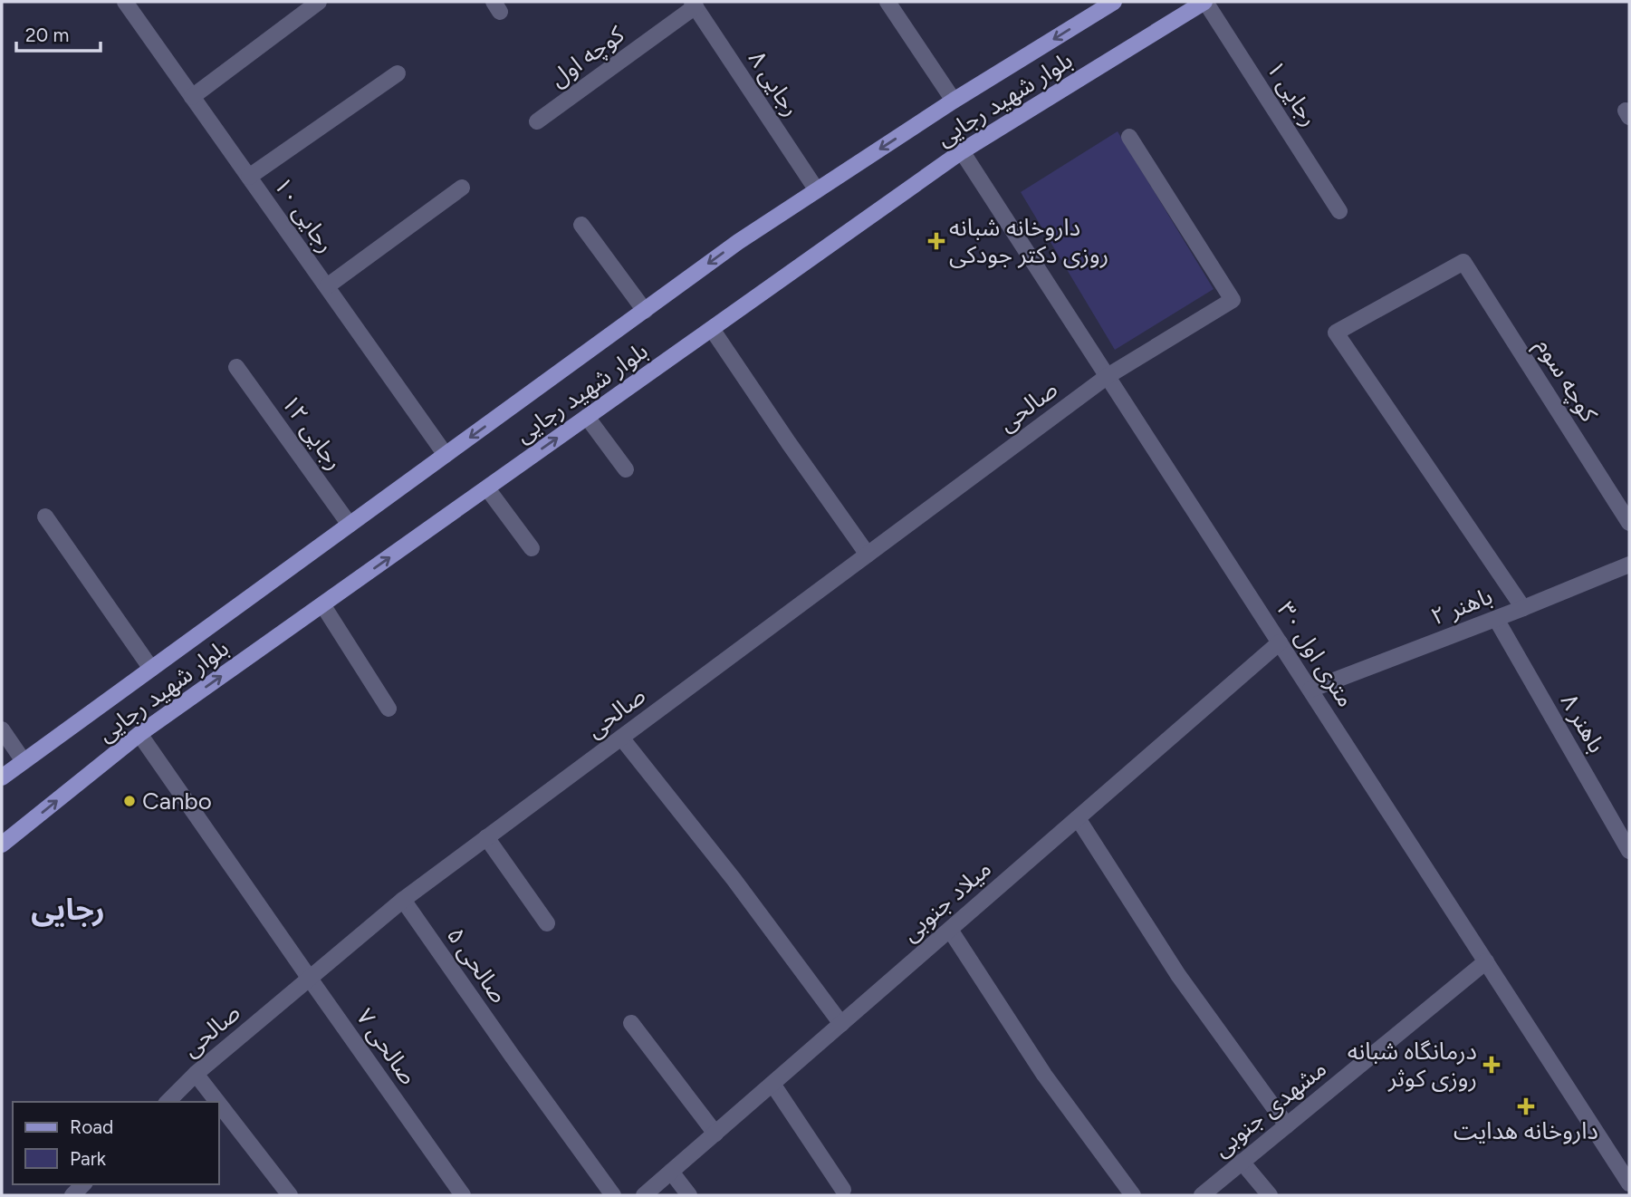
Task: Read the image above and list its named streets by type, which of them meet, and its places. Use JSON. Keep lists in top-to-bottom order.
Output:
{
  "streets": {
    "main road": ["بلوار شهید رجایی"],
    "street": [
      "کوچه اول",
      "رجایی ۸",
      "رجایی ۱",
      "رجایی ۱۰",
      "کوچه سوم",
      "صالحی",
      "رجایی ۱۲",
      "باهنر ۲",
      "۳۰ متری اول",
      "باهنر ۸",
      "میلاد جنوبی",
      "صالحی ۵",
      "صالحی ۷",
      "مشهدی جنوبی"
    ]
  },
  "crossings": [
    ["کوچه اول", "رجایی ۸"],
    ["رجایی ۸", "بلوار شهید رجایی"],
    ["رجایی ۱", "بلوار شهید رجایی"],
    ["بلوار شهید رجایی", "رجایی ۱۰"],
    ["بلوار شهید رجایی", "رجایی ۱۲"],
    ["بلوار شهید رجایی", "۳۰ متری اول"],
    ["بلوار شهید رجایی", "صالحی ۷"],
    ["کوچه سوم", "باهنر ۲"],
    ["صالحی", "۳۰ متری اول"],
    ["صالحی", "صالحی ۵"],
    ["صالحی", "صالحی ۷"],
    ["باهنر ۲", "۳۰ متری اول"],
    ["باهنر ۲", "باهنر ۸"],
    ["۳۰ متری اول", "میلاد جنوبی"],
    ["۳۰ متری اول", "مشهدی جنوبی"]
  ],
  "districts": ["رجایی"],
  "places": {
    "health": ["داروخانه شبانه روزی دکتر جودکی", "درمانگاه شبانه روزی کوثر", "داروخانه هدایت"],
    "other": ["Canbo"]
  },
  "legend": ["Road", "Park"],
  "scale_bar": "20 m"
}
